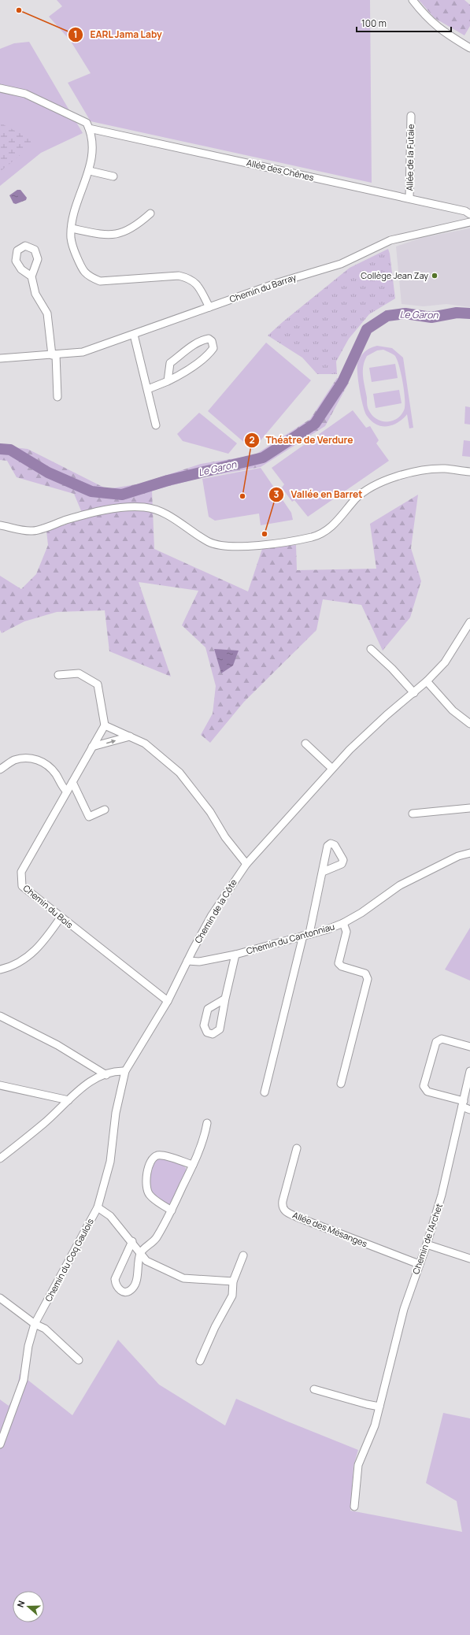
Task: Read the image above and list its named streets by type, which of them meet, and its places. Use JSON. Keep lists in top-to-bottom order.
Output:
{
  "streets": {
    "street": [
      "Allée de la Futaie",
      "Allée des Chênes",
      "Chemin du Barray",
      "Chemin du Bois",
      "Chemin de la Côte",
      "Chemin du Cantonniau",
      "Allée des Mésanges",
      "Chemin de l'Archet",
      "Chemin du Coq Gaulois"
    ]
  },
  "crossings": [
    ["Allée de la Futaie", "Allée des Chênes"],
    ["Chemin du Bois", "Chemin de la Côte"],
    ["Chemin de la Côte", "Chemin du Cantonniau"],
    ["Chemin de la Côte", "Chemin du Coq Gaulois"],
    ["Allée des Mésanges", "Chemin de l'Archet"]
  ],
  "water": ["Le Garon"],
  "places": [
    "EARL Jama Laby",
    "Collège Jean Zay",
    "Théatre de Verdure",
    "Vallée en Barret"
  ],
  "scale_bar": "100 m",
  "north": "left"
}
